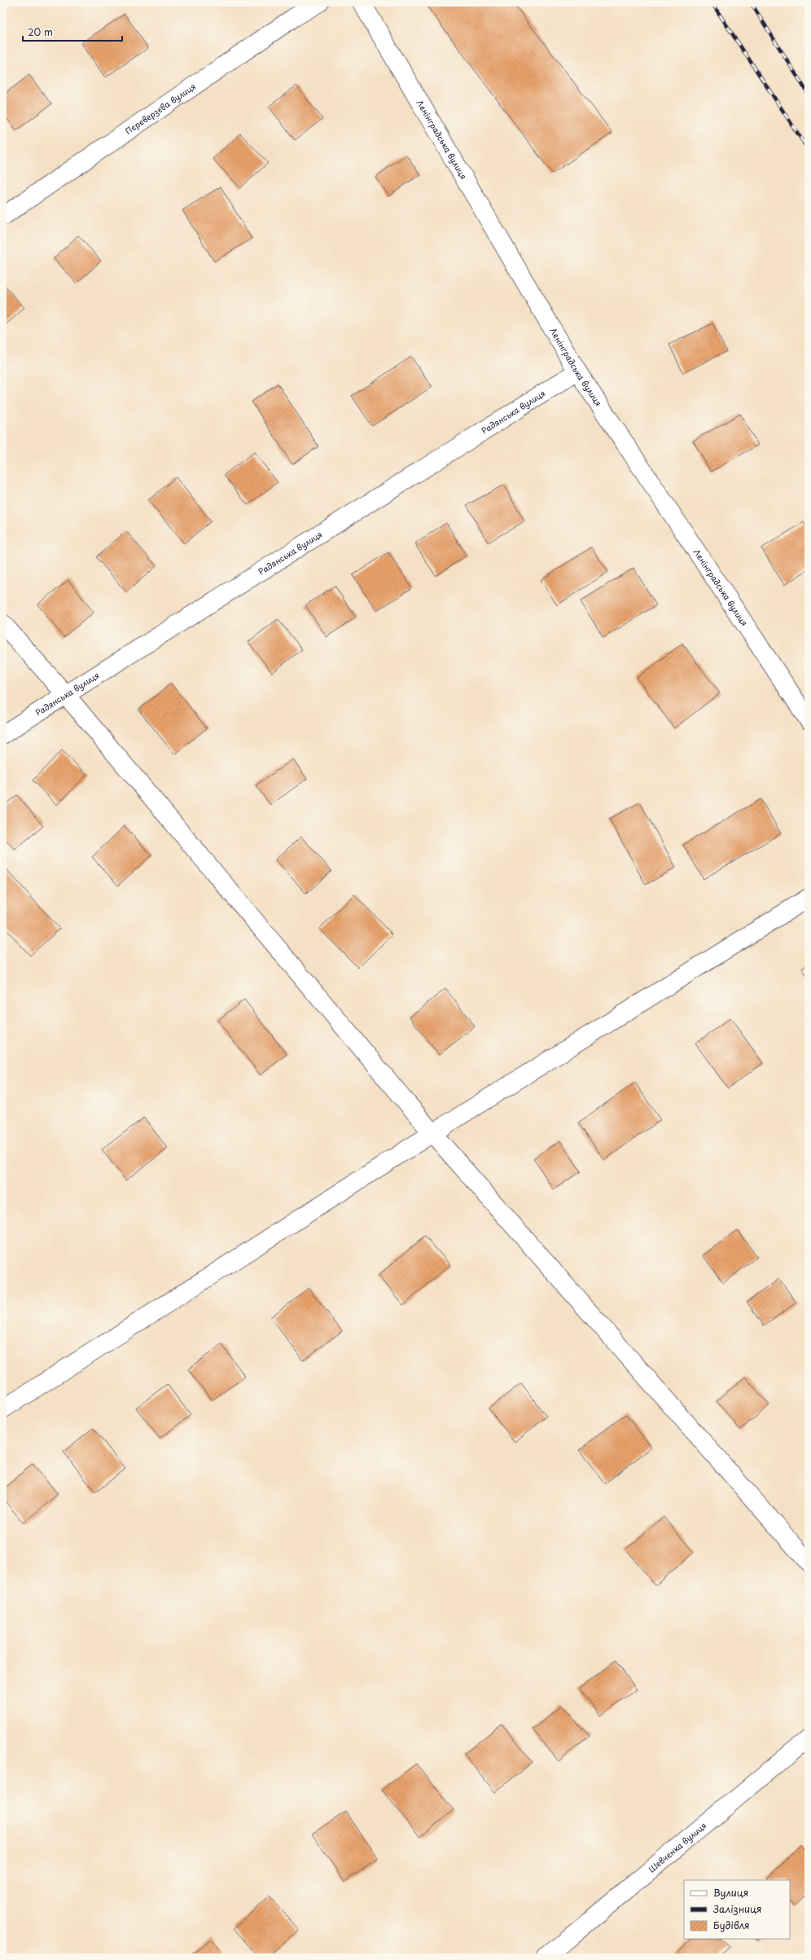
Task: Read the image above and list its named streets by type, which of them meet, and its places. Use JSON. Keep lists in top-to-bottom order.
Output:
{
  "streets": {
    "street": [
      "Переверзєва вулиця",
      "Ленінградська вулиця",
      "Радянська вулиця",
      "Шевченка вулиця"
    ]
  },
  "crossings": [
    ["Ленінградська вулиця", "Радянська вулиця"]
  ],
  "legend": ["Вулиця", "Залізниця", "Будівля"],
  "scale_bar": "20 m"
}
